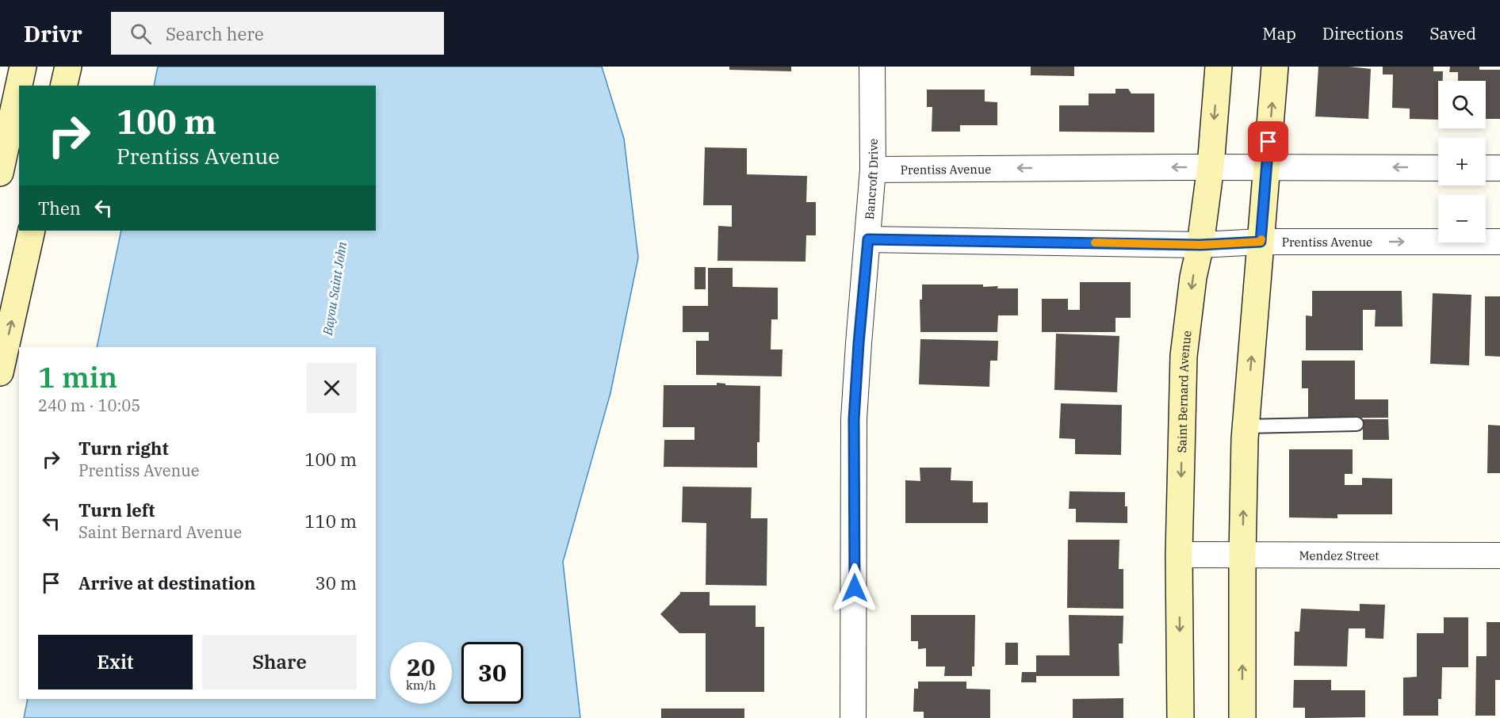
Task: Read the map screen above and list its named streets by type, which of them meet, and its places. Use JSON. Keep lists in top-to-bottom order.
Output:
{
  "streets": {
    "main road": ["Saint Bernard Avenue"],
    "street": ["Prentiss Avenue", "Bancroft Drive", "Mendez Street"]
  },
  "crossings": [
    ["Prentiss Avenue", "Bancroft Drive"],
    ["Prentiss Avenue", "Saint Bernard Avenue"],
    ["Saint Bernard Avenue", "Mendez Street"]
  ],
  "water": ["Bayou Saint John"],
  "page": {
    "header": "Drivr",
    "search": "Search here",
    "nav": ["Map", "Directions", "Saved"],
    "map_buttons": ["+", "−"],
    "turn": ["100 m", "Prentiss Avenue"],
    "then": "Then",
    "heading": ["1 min", "240 m · 10:05"],
    "list": [
      {
        "name": "Turn right",
        "note": "Prentiss Avenue",
        "value": "100 m"
      },
      {
        "name": "Turn left",
        "note": "Saint Bernard Avenue",
        "value": "110 m"
      },
      {
        "name": "Arrive at destination",
        "value": "30 m"
      }
    ],
    "buttons": ["Exit", "Share"],
    "speed": "20 km/h",
    "limit": "30"
  }
}
